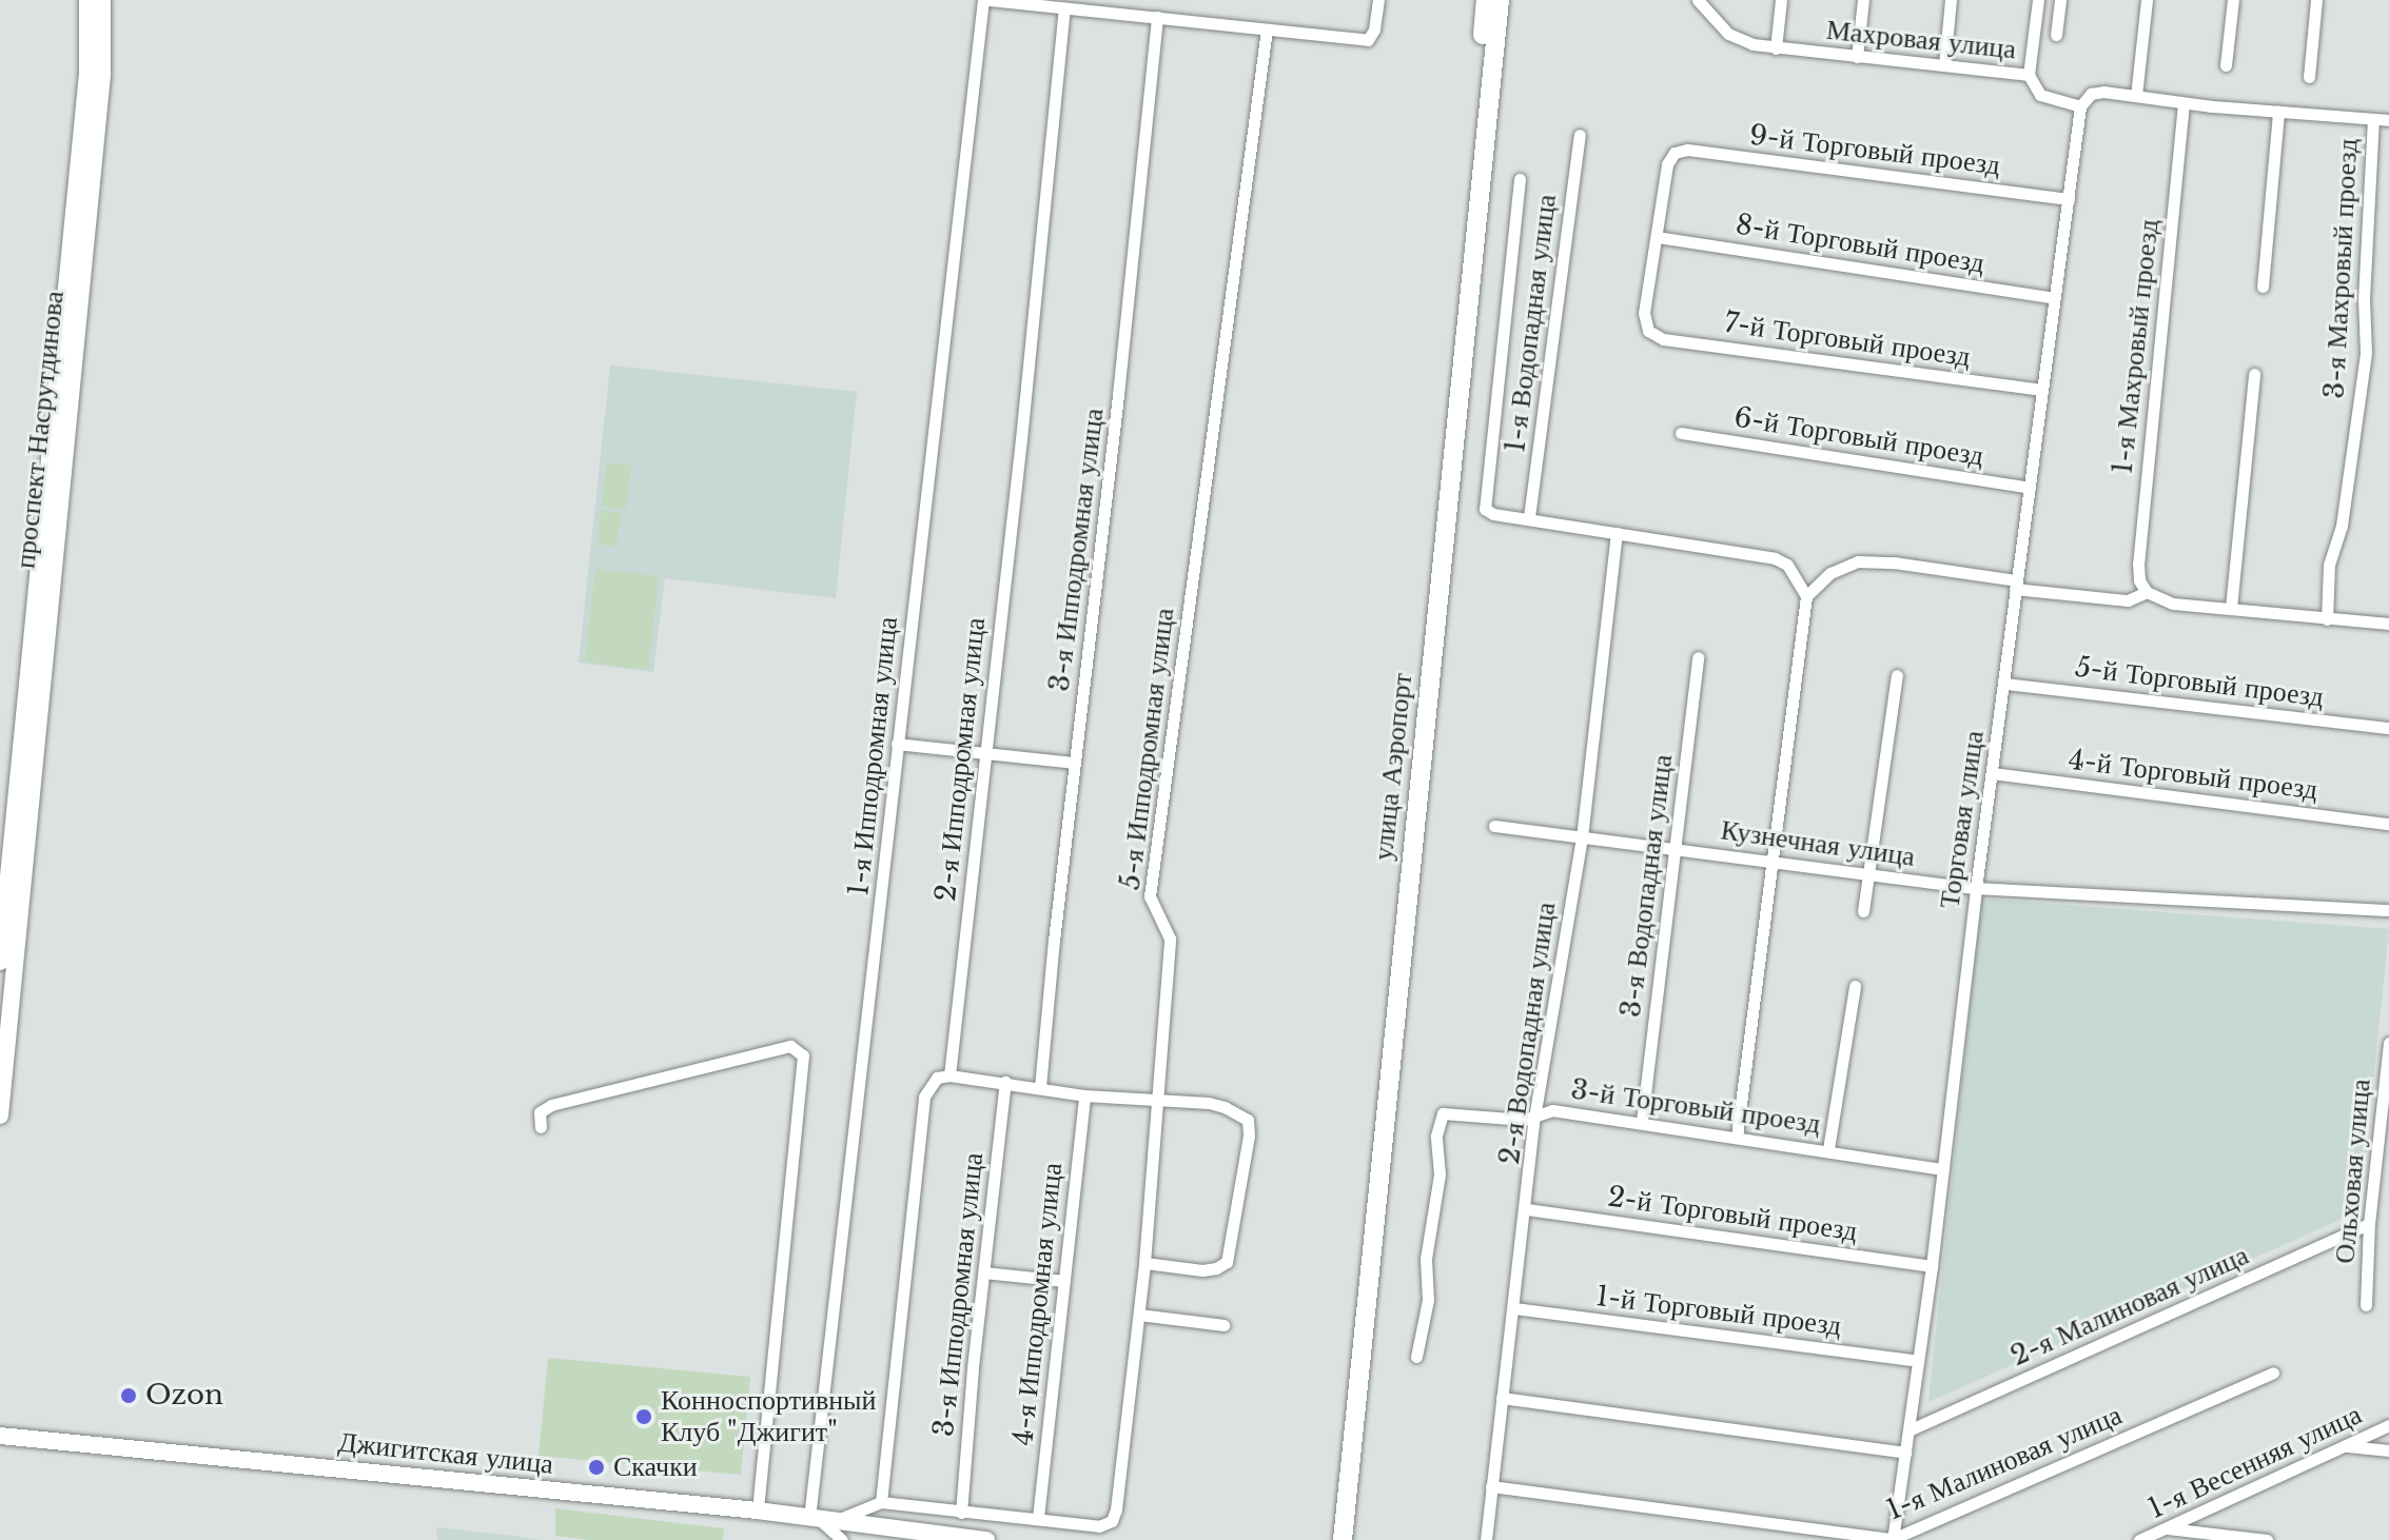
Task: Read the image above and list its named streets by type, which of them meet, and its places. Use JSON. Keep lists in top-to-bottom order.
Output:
{
  "streets": {
    "main road": ["проспект Насрутдинова", "улица Аэропорт", "Джигитская улица"],
    "street": [
      "Махровая улица",
      "9-й Торговый проезд",
      "8-й Торговый проезд",
      "3-я Махровый проезд",
      "1-я Водопадная улица",
      "7-й Торговый проезд",
      "1-я Махровый проезд",
      "6-й Торговый проезд",
      "3-я Ипподромная улица",
      "5-й Торговый проезд",
      "5-я Ипподромная улица",
      "1-я Ипподромная улица",
      "2-я Ипподромная улица",
      "4-й Торговый проезд",
      "Торговая улица",
      "Кузнечная улица",
      "3-я Водопадная улица",
      "2-я Водопадная улица",
      "3-й Торговый проезд",
      "Ольховая улица",
      "2-й Торговый проезд",
      "4-я Ипподромная улица",
      "2-я Малиновая улица",
      "1-й Торговый проезд",
      "1-я Весенняя улица",
      "1-я Малиновая улица"
    ]
  },
  "crossings": [
    ["Махровая улица", "Торговая улица"],
    ["9-й Торговый проезд", "8-й Торговый проезд"],
    ["9-й Торговый проезд", "7-й Торговый проезд"],
    ["9-й Торговый проезд", "Торговая улица"],
    ["8-й Торговый проезд", "7-й Торговый проезд"],
    ["8-й Торговый проезд", "Торговая улица"],
    ["7-й Торговый проезд", "Торговая улица"],
    ["6-й Торговый проезд", "Торговая улица"],
    ["5-й Торговый проезд", "Торговая улица"],
    ["5-я Ипподромная улица", "4-я Ипподромная улица"],
    ["1-я Ипподромная улица", "Джигитская улица"],
    ["4-й Торговый проезд", "Торговая улица"],
    ["Торговая улица", "Кузнечная улица"],
    ["Торговая улица", "3-й Торговый проезд"],
    ["Торговая улица", "2-й Торговый проезд"],
    ["Торговая улица", "2-я Малиновая улица"],
    ["Торговая улица", "1-й Торговый проезд"],
    ["Торговая улица", "1-я Малиновая улица"],
    ["Кузнечная улица", "3-я Водопадная улица"],
    ["Кузнечная улица", "2-я Водопадная улица"],
    ["3-я Водопадная улица", "3-й Торговый проезд"],
    ["2-я Водопадная улица", "3-й Торговый проезд"],
    ["2-я Водопадная улица", "2-й Торговый проезд"],
    ["2-я Водопадная улица", "1-й Торговый проезд"],
    ["2-я Водопадная улица", "1-я Малиновая улица"],
    ["Ольховая улица", "2-я Малиновая улица"]
  ],
  "places": ["Ozon", "Конноспортивный Клуб \"Джигит\"", "Скачки"]
}
